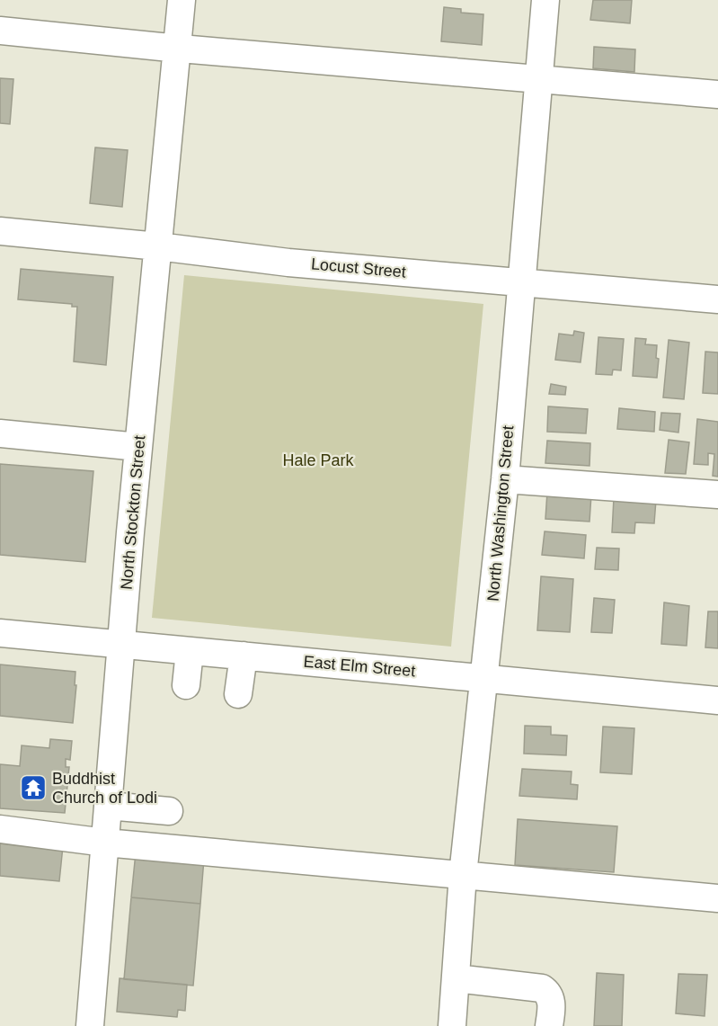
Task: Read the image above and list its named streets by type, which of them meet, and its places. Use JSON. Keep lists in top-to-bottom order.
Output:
{
  "streets": {
    "street": [
      "Locust Street",
      "North Stockton Street",
      "North Washington Street",
      "East Elm Street"
    ]
  },
  "crossings": [
    ["Locust Street", "North Stockton Street"],
    ["Locust Street", "North Washington Street"],
    ["North Stockton Street", "East Elm Street"],
    ["North Washington Street", "East Elm Street"]
  ],
  "parks": ["Hale Park"],
  "places": {
    "temple": ["Buddhist Church of Lodi"]
  }
}
